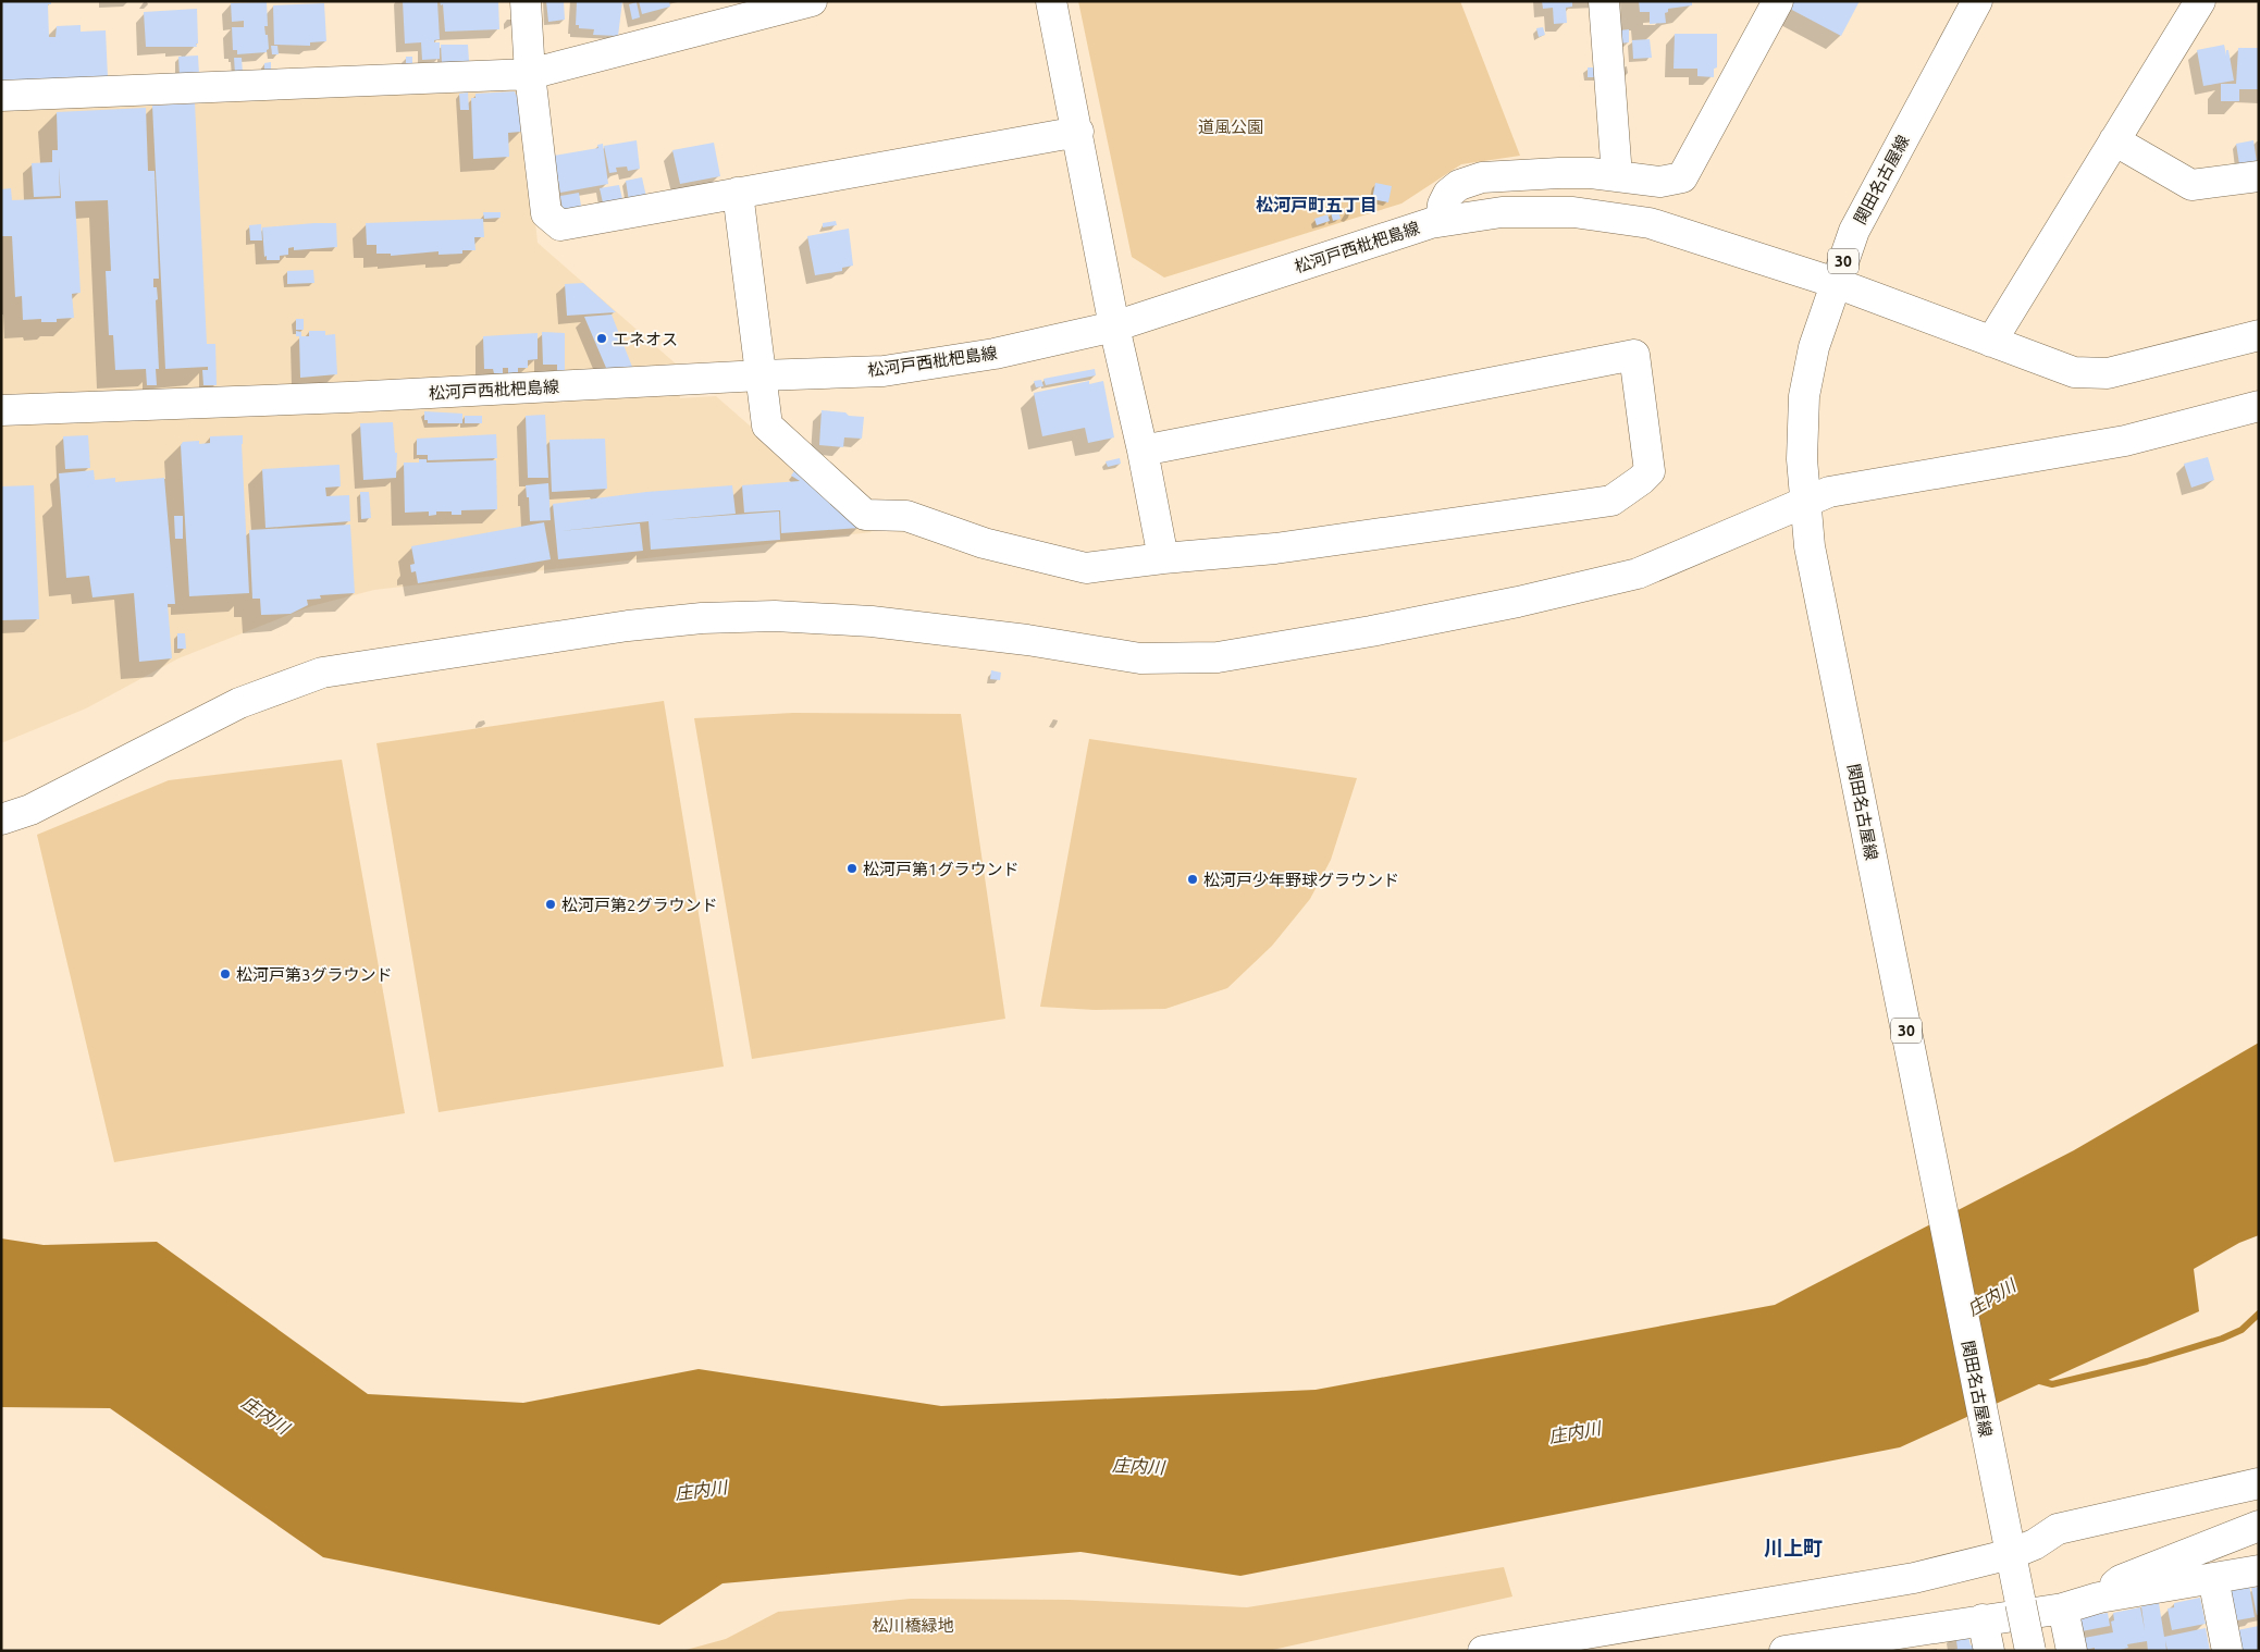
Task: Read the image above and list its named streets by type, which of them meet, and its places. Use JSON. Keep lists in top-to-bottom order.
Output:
{
  "streets": {
    "street": ["関田名古屋線", "松河戸西枇杷島線", "30"]
  },
  "crossings": [
    ["関田名古屋線", "松河戸西枇杷島線"]
  ],
  "districts": ["松河戸町五丁目", "川上町"],
  "water": ["庄内川"],
  "parks": ["道風公園", "松川橋緑地"],
  "places": [
    "エネオス",
    "松河戸第1グラウンド",
    "松河戸少年野球グラウンド",
    "松河戸第2グラウンド",
    "松河戸第3グラウンド"
  ]
}
